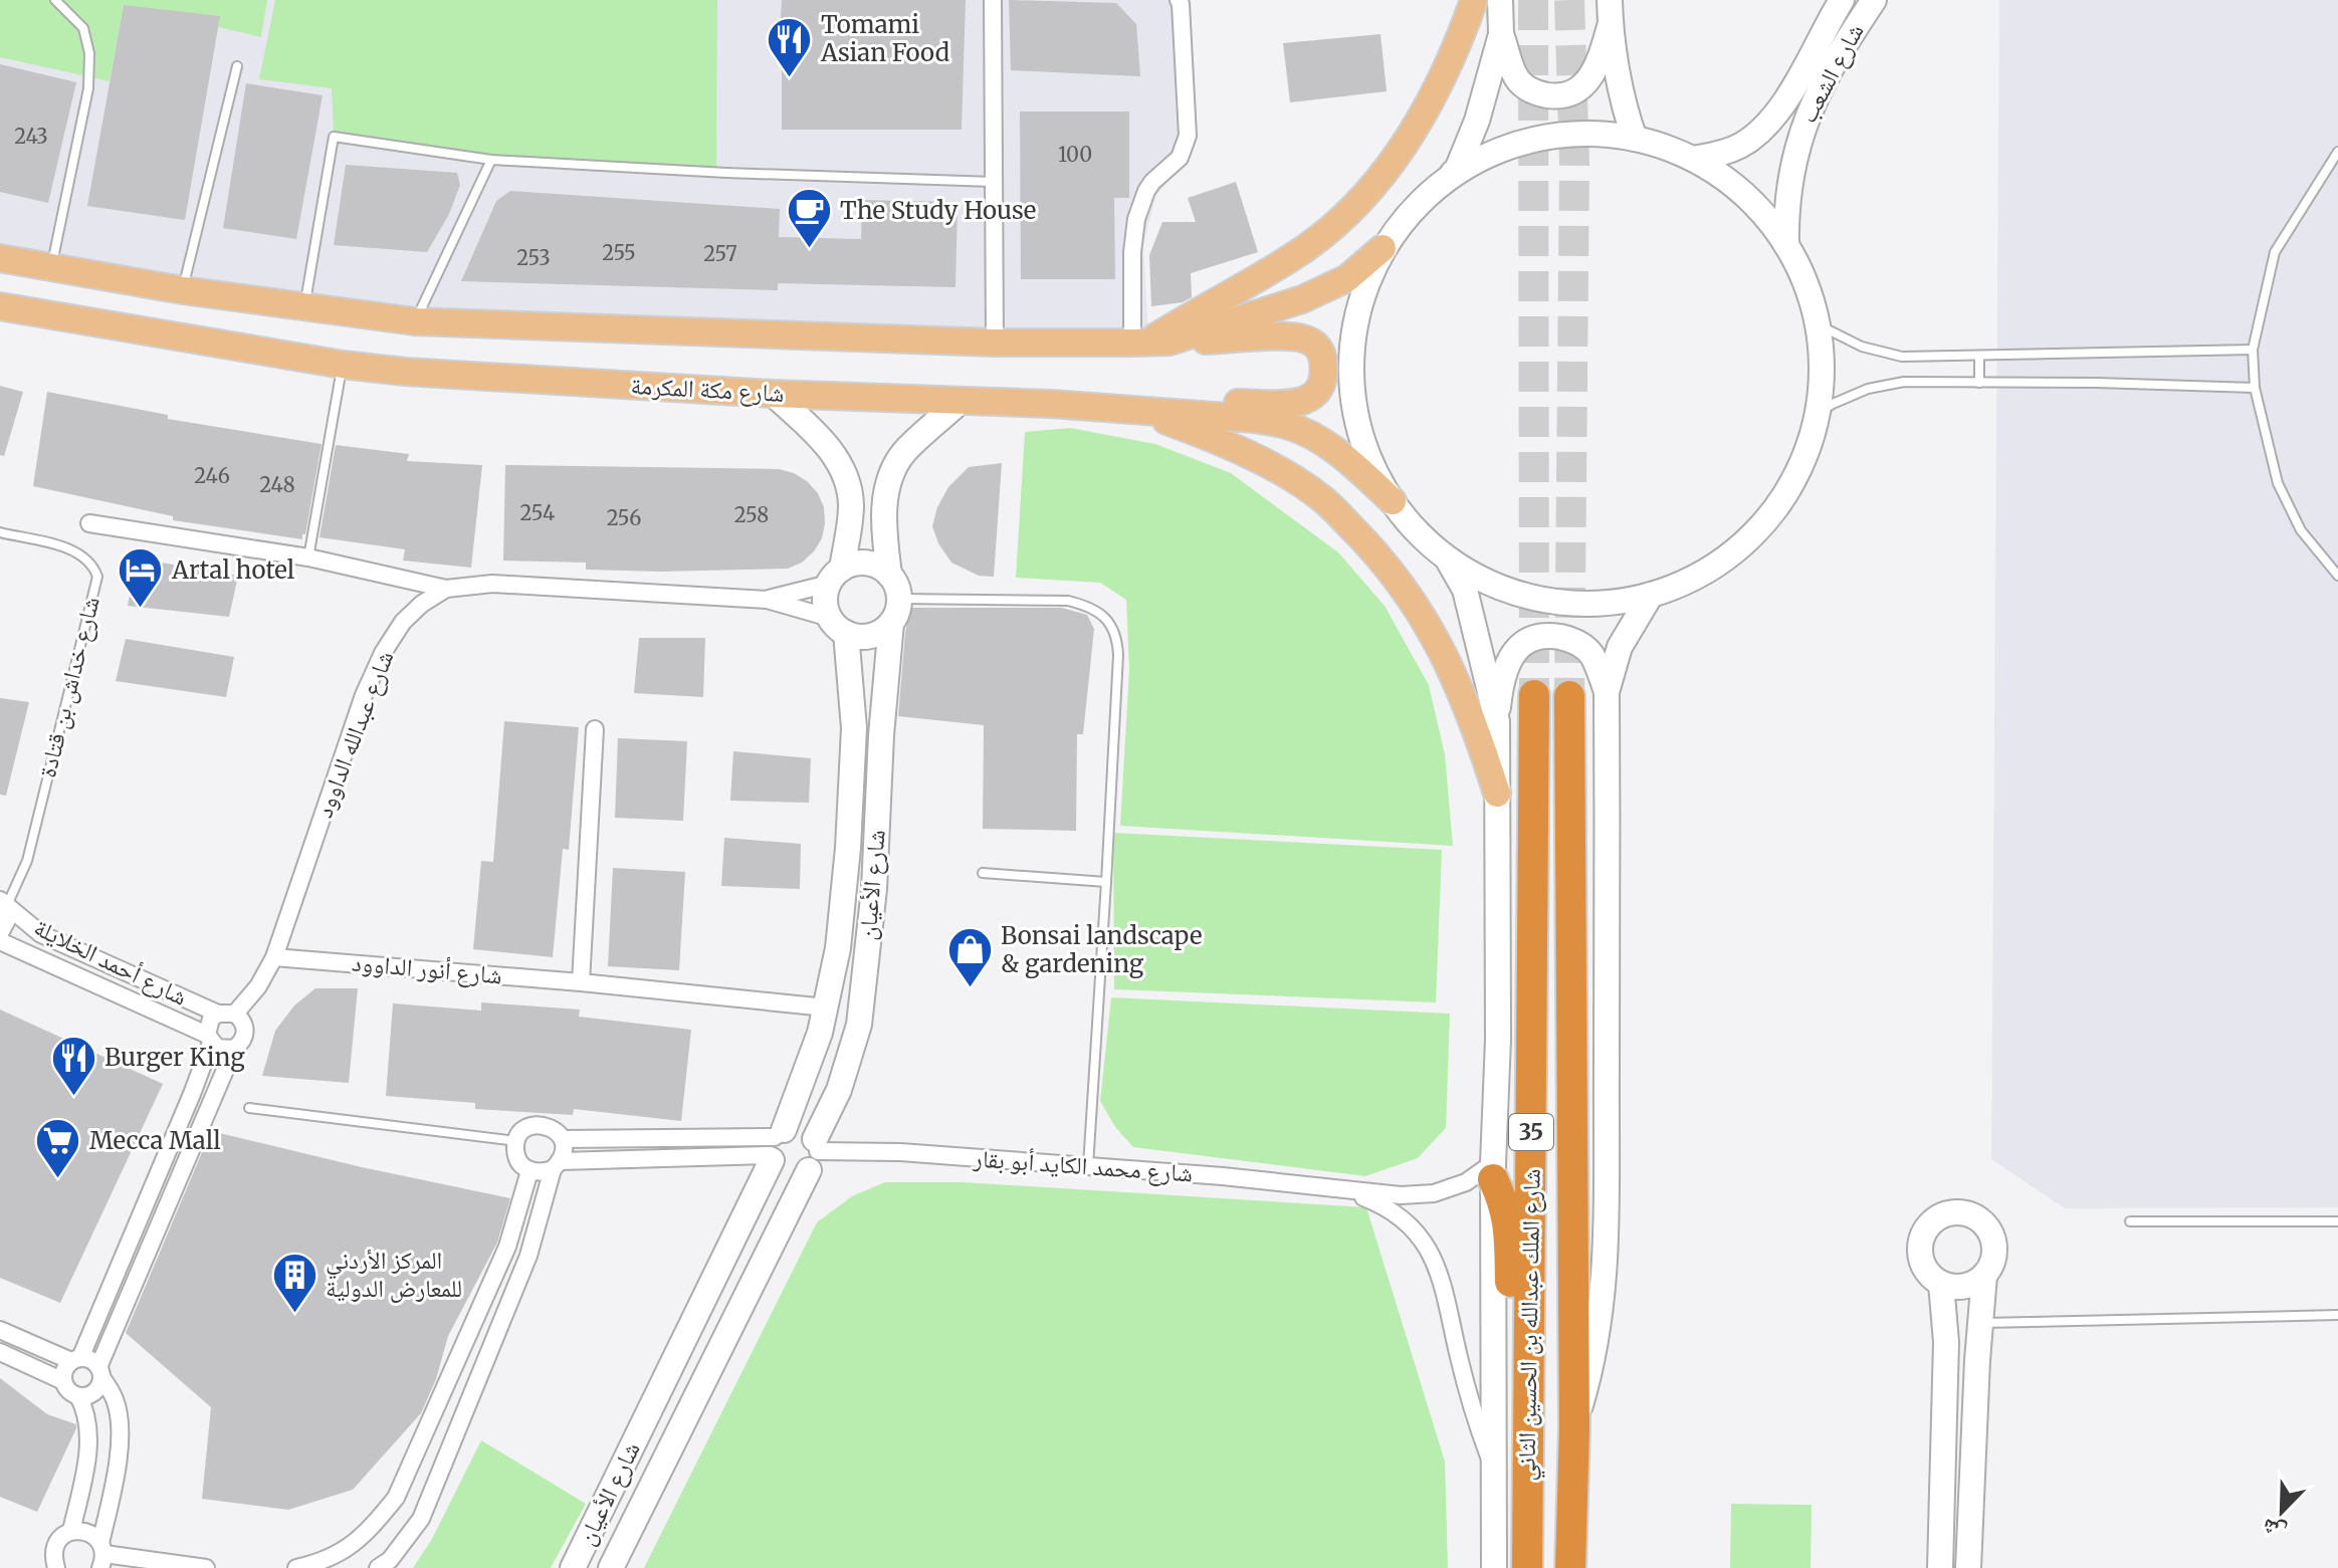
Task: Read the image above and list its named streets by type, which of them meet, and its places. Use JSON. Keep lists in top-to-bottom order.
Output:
{
  "streets": {
    "highway": ["35", "شارع الملك عبدالله بن الحسين الثاني"],
    "main road": ["شارع مكة المكرمة"],
    "street": [
      "شارع الشعب",
      "شارع عبدالله الداوود",
      "شارع الأعيان",
      "شارع أحمد الخلايلة",
      "شارع أنور الداوود",
      "شارع محمد الكايد أبو بقار"
    ],
    "lane": ["شارع خداش بن قتادة"]
  },
  "crossings": [
    ["شارع خداش بن قتادة", "شارع أحمد الخلايلة"],
    ["شارع عبدالله الداوود", "شارع الأعيان"],
    ["شارع عبدالله الداوود", "شارع أحمد الخلايلة"],
    ["شارع عبدالله الداوود", "شارع أنور الداوود"],
    ["شارع الأعيان", "شارع أنور الداوود"],
    ["شارع الأعيان", "شارع محمد الكايد أبو بقار"],
    ["شارع محمد الكايد أبو بقار", "شارع الملك عبدالله بن الحسين الثاني"]
  ],
  "places": {
    "restaurant": ["Tomami Asian Food", "Burger King"],
    "cafe": ["The Study House"],
    "hotel": ["Artal hotel"],
    "shop": ["Bonsai landscape & gardening"],
    "supermarket": ["Mecca Mall"],
    "building": ["المركز الأردني للمعارض الدولية"]
  },
  "house_numbers": [
    "243",
    "100",
    "255",
    "257",
    "253",
    "246",
    "248",
    "254",
    "258",
    "256"
  ],
  "north": "bottom left"
}
